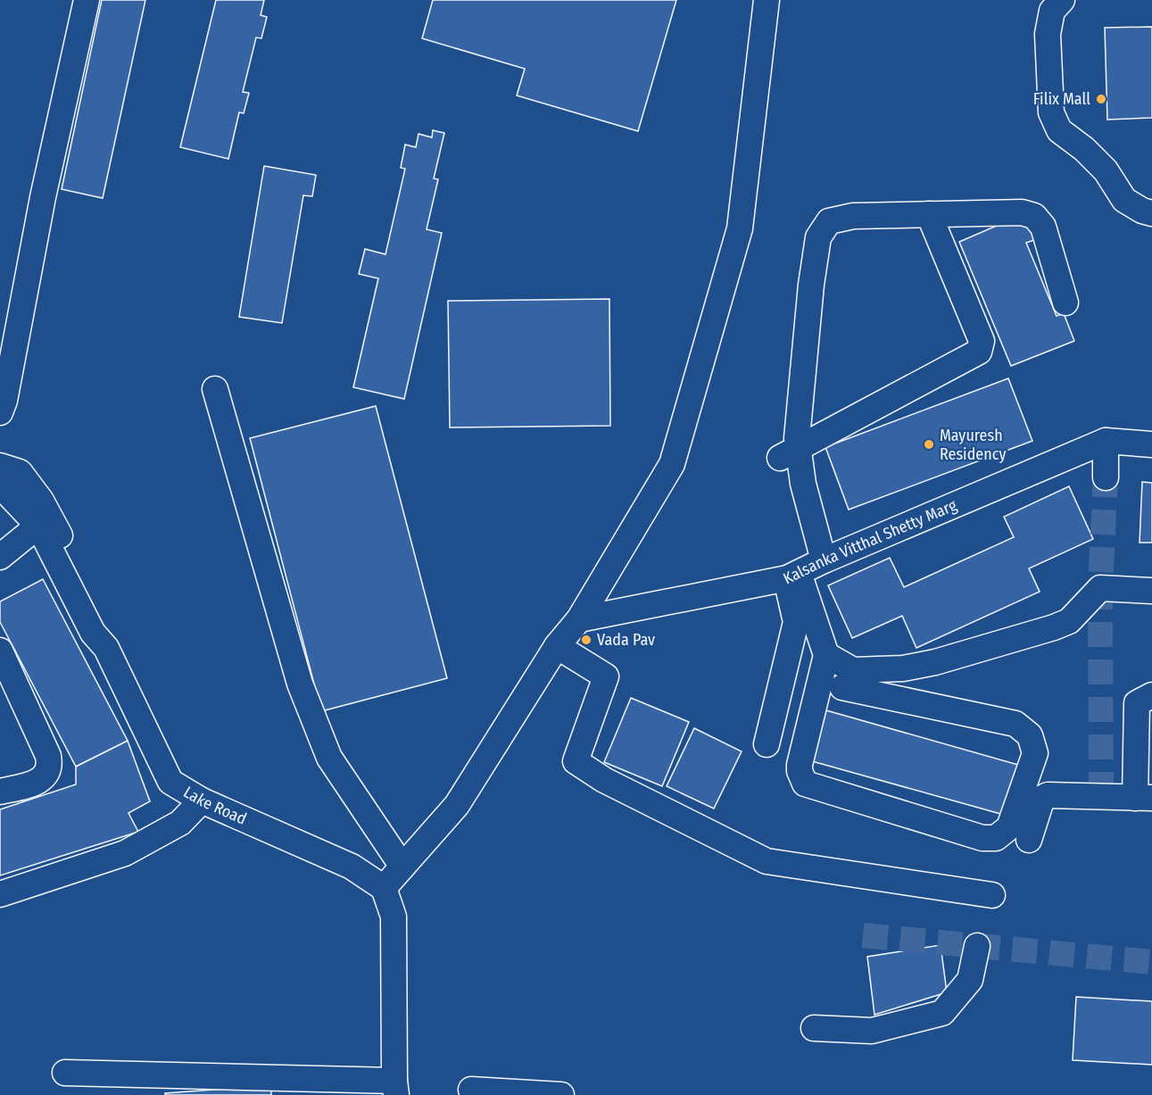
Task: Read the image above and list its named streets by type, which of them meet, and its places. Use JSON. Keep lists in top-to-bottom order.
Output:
{
  "streets": {
    "street": ["Kalsanka Vitthal Shetty Marg", "Lake Road"]
  },
  "places": ["Filix Mall", "Mayuresh Residency", "Vada Pav"]
}
